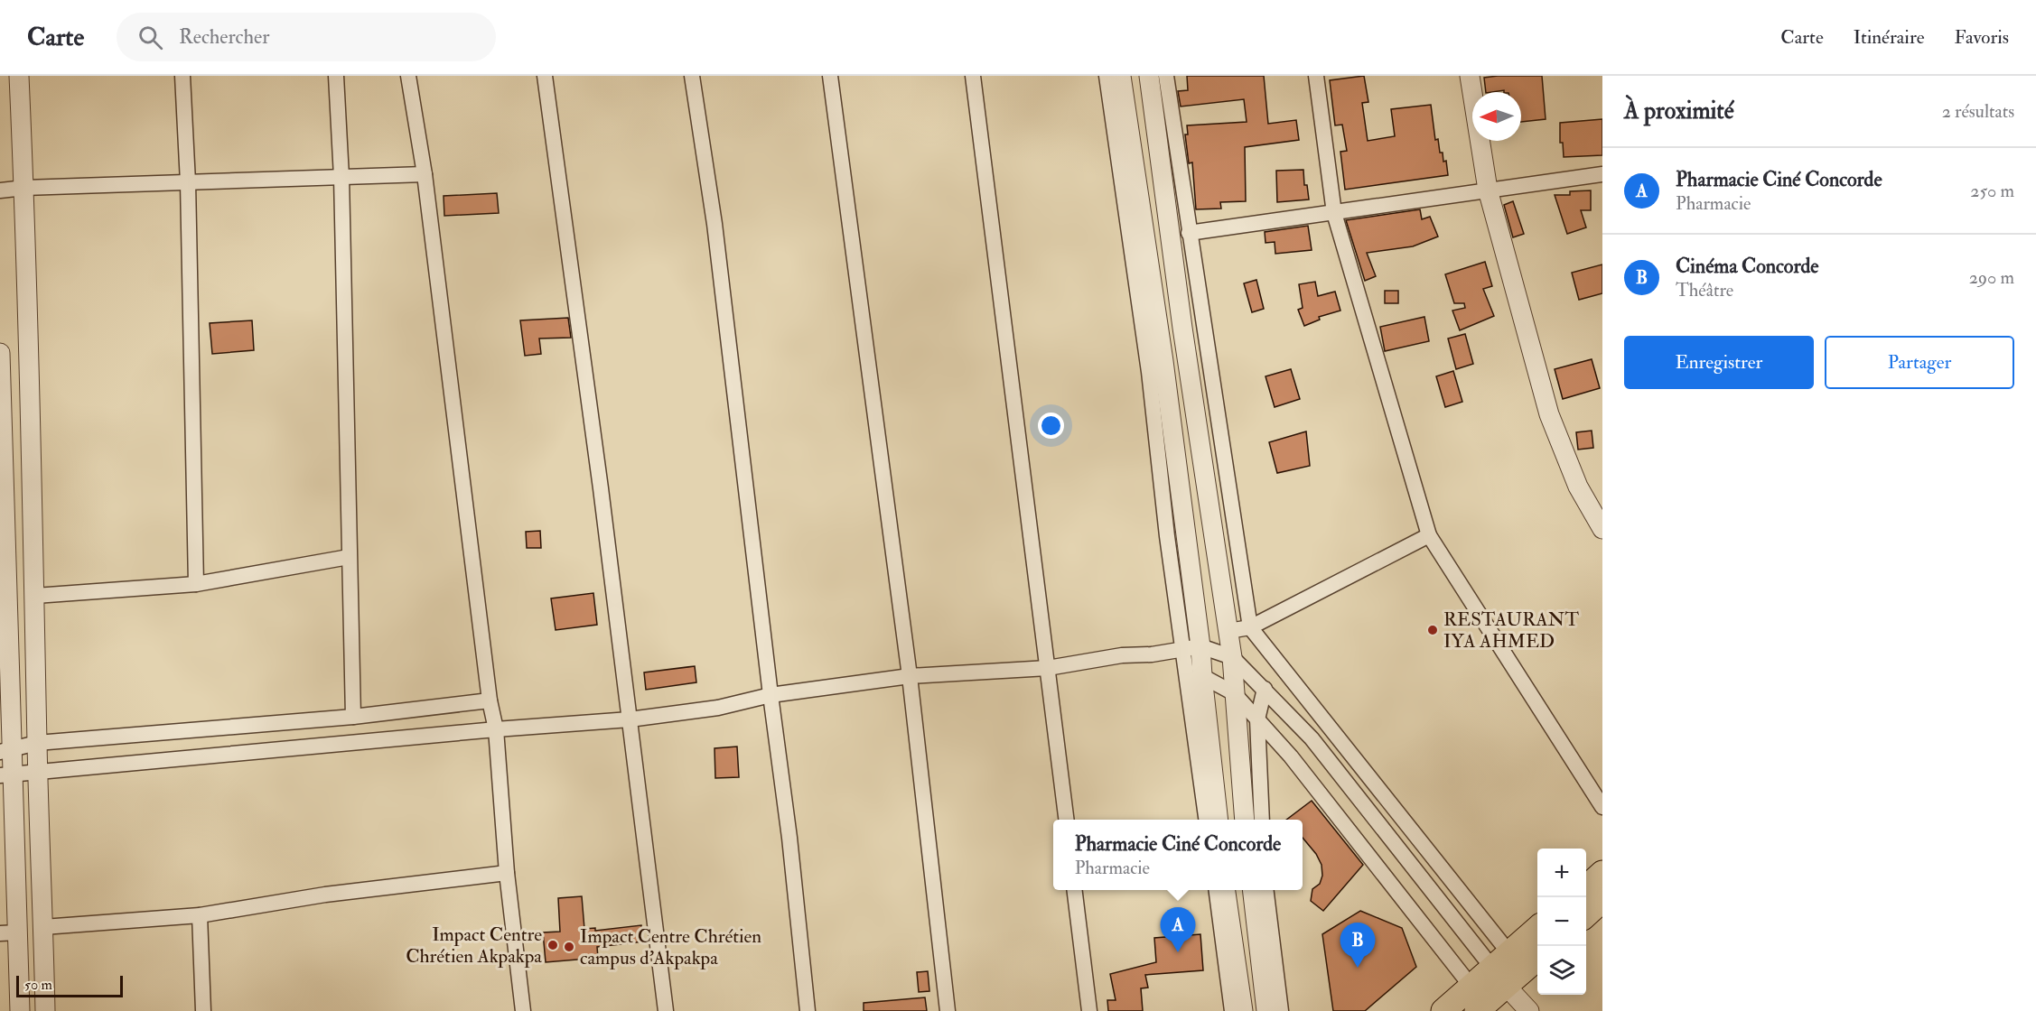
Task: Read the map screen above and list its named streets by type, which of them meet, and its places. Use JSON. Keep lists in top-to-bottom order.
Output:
{
  "places": ["RESTAURANT IYA AHMED", "Impact Centre Chrétien Akpakpa", "Impact Centre Chrétien campus d'Akpakpa"],
  "scale_bar": "50 m",
  "north": "left",
  "page": {
    "header": "Carte",
    "search": "Rechercher",
    "nav": ["Carte", "Itinéraire", "Favoris"],
    "heading": ["À proximité", "2 résultats"],
    "list": [
      {
        "mark": "A",
        "name": "Pharmacie Ciné Concorde",
        "note": "Pharmacie",
        "value": "250 m"
      },
      {
        "mark": "B",
        "name": "Cinéma Concorde",
        "note": "Théâtre",
        "value": "290 m"
      }
    ],
    "buttons": ["Enregistrer", "Partager"],
    "popup": ["Pharmacie Ciné Concorde", "Pharmacie"],
    "map_buttons": ["+", "−"],
    "pins": ["A", "B"],
    "scale": "50 m"
  }
}
